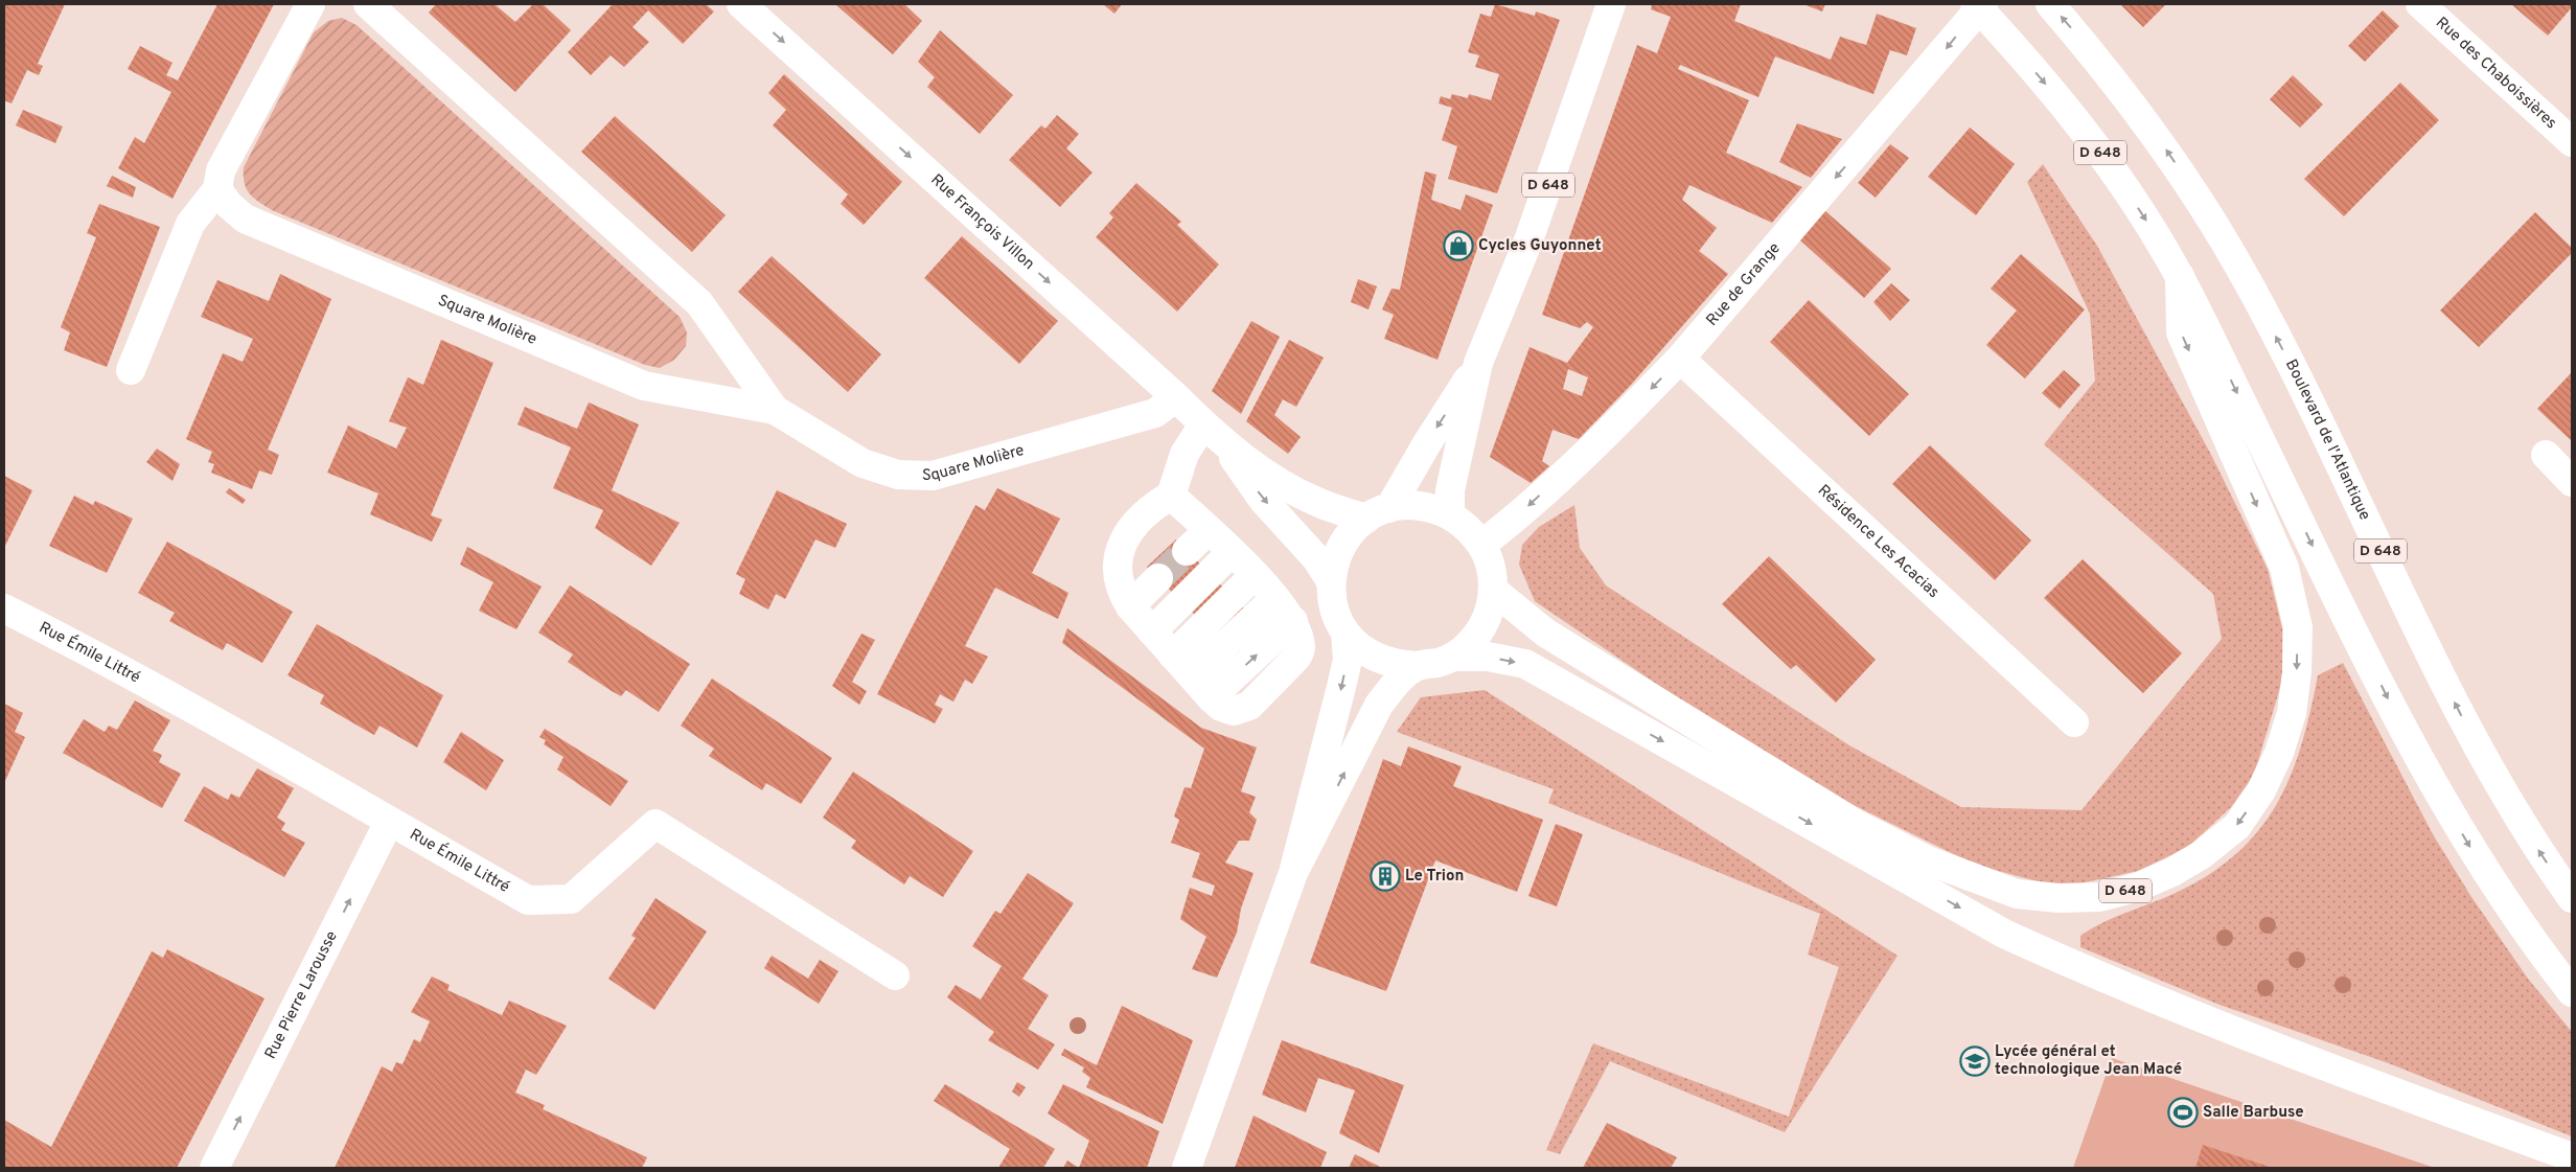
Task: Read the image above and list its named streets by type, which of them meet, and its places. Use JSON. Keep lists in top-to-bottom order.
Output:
{
  "streets": {
    "main road": [
      "Rue des Chaboissières",
      "D 648",
      "Rue François Villon",
      "Rue de Grange",
      "Square Molière",
      "Boulevard de l'Atlantique",
      "Résidence Les Acacias",
      "Rue Émile Littré",
      "Rue Pierre Larousse"
    ]
  },
  "crossings": [
    ["D 648", "Rue François Villon"],
    ["D 648", "Rue de Grange"],
    ["Rue François Villon", "Rue de Grange"],
    ["Rue François Villon", "Square Molière"],
    ["Rue de Grange", "Résidence Les Acacias"],
    ["Rue Émile Littré", "Rue Pierre Larousse"]
  ],
  "one_way": ["Rue Pierre Larousse"],
  "places": {
    "shop": ["Cycles Guyonnet"],
    "building": ["Le Trion"],
    "school or university": ["Lycée général et technologique Jean Macé"],
    "sports": ["Salle Barbuse"]
  }
}
